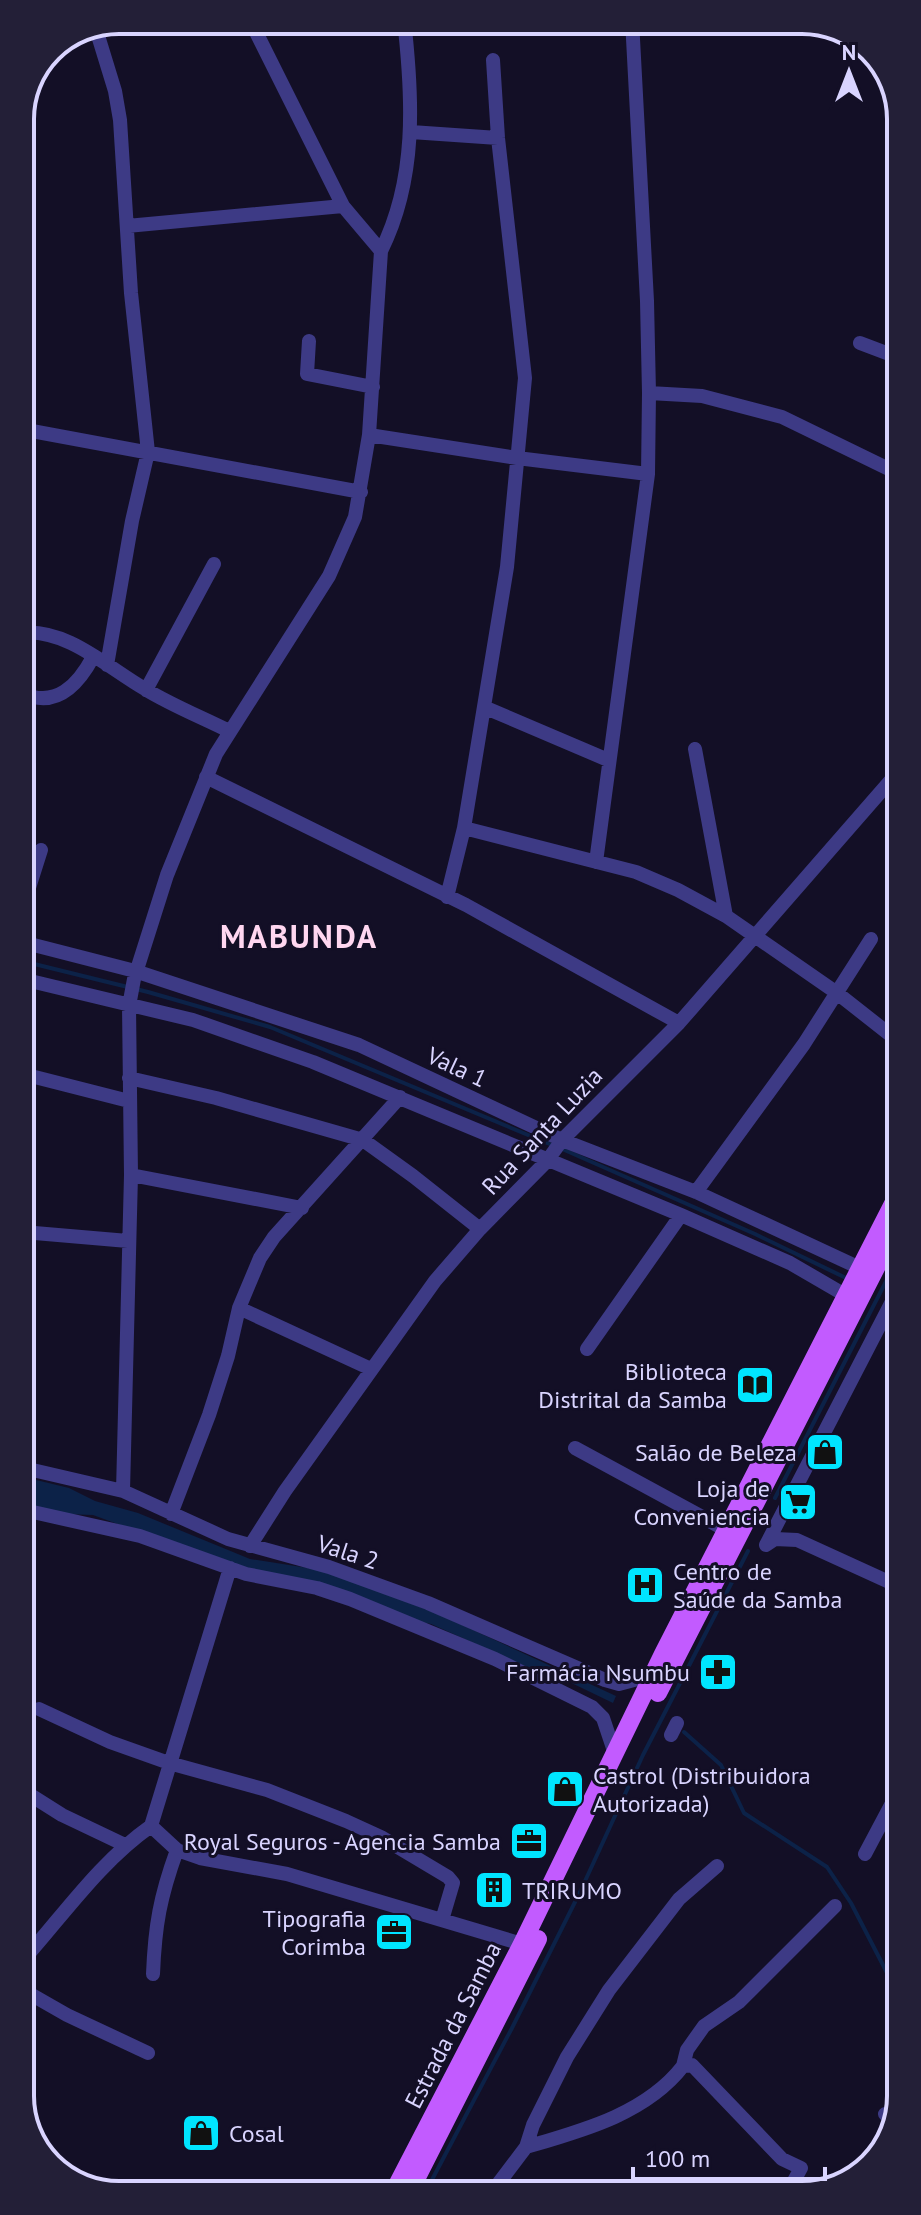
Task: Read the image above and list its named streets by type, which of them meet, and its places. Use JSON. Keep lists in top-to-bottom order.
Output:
{
  "streets": {
    "main road": ["Estrada da Samba"],
    "street": ["Vala 1", "Rua Santa Luzia", "Vala 2"]
  },
  "crossings": [
    ["Vala 1", "Rua Santa Luzia"],
    ["Vala 1", "Estrada da Samba"],
    ["Rua Santa Luzia", "Vala 2"],
    ["Vala 2", "Estrada da Samba"]
  ],
  "districts": ["MABUNDA"],
  "places": {
    "library": ["Biblioteca Distrital da Samba"],
    "shop": ["Salão de Beleza", "Castrol (Distribuidora Autorizada)", "Cosal"],
    "supermarket": ["Loja de Conveniencia"],
    "hospital": ["Centro de Saúde da Samba"],
    "pharmacy": ["Farmácia Nsumbu"],
    "office": ["Royal Seguros - Agencia Samba", "Tipografia Corimba"],
    "building": ["TRIRUMO"]
  },
  "scale_bar": "100 m",
  "north": "top"
}
